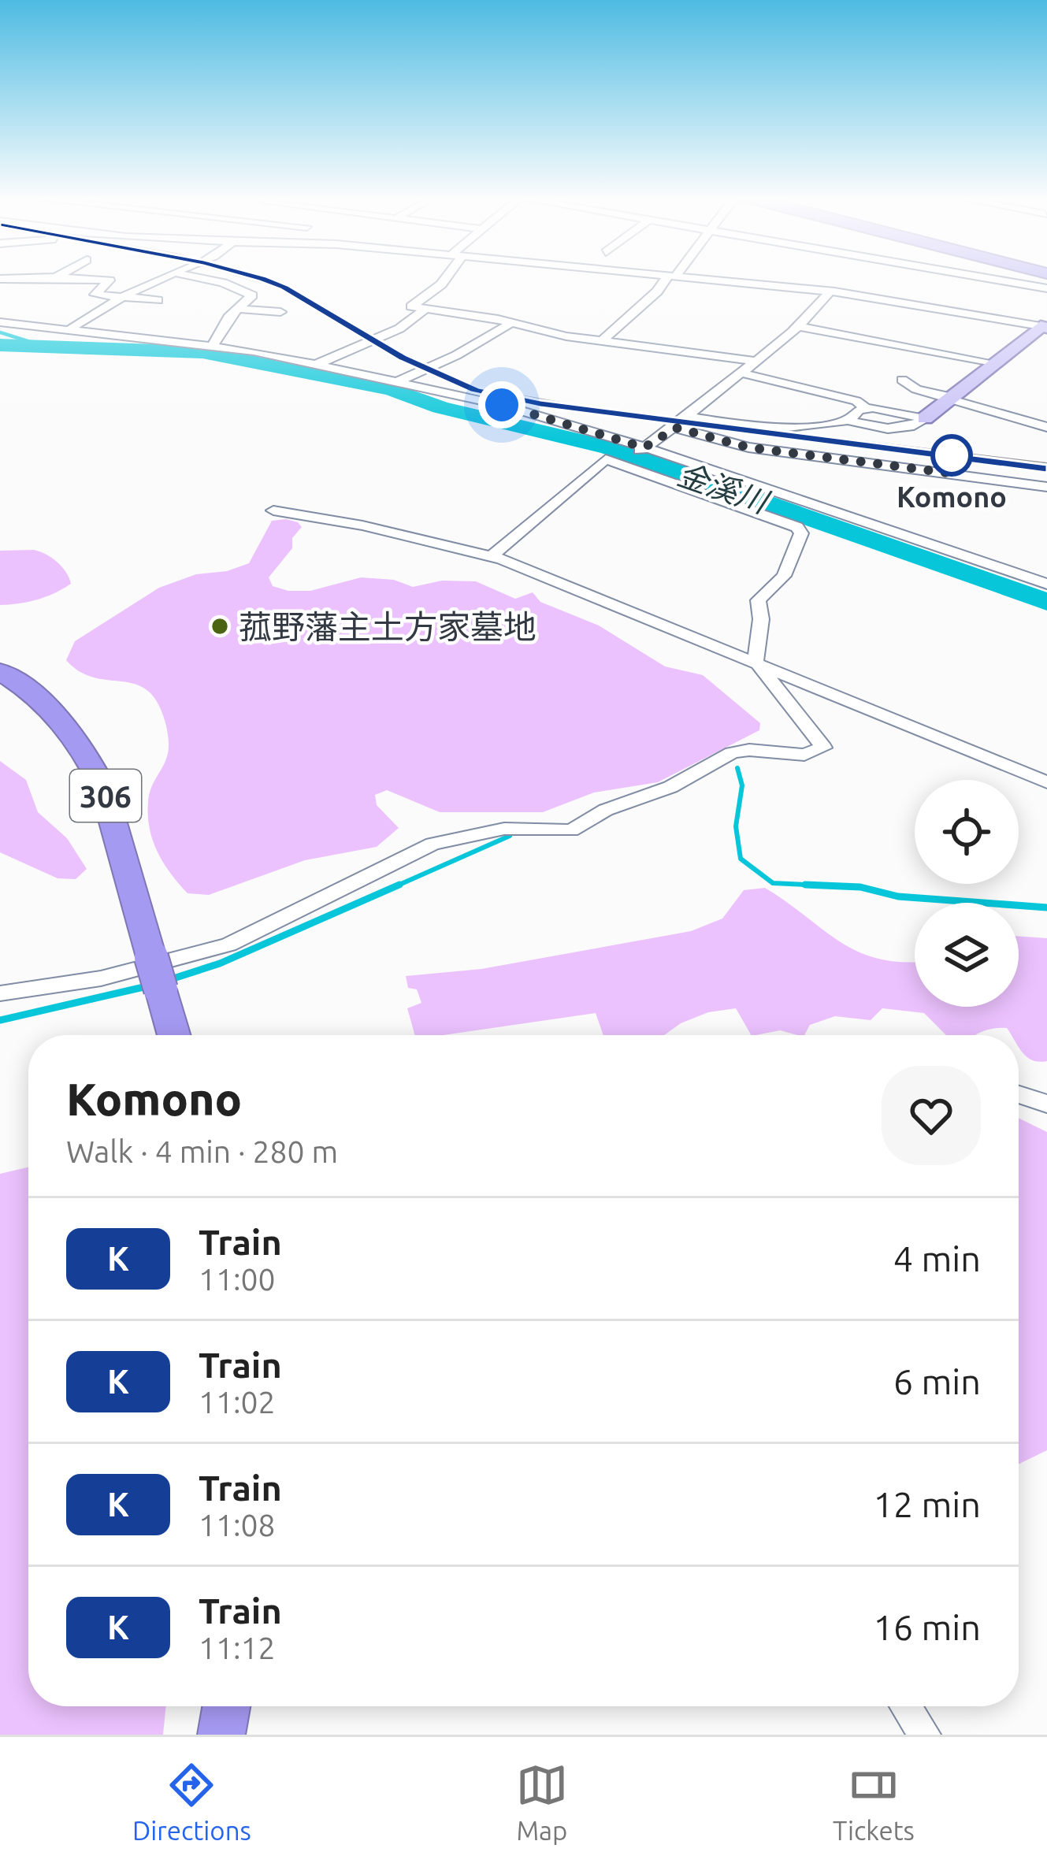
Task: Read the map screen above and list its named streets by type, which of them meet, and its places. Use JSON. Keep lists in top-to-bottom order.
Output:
{
  "streets": {
    "highway": ["306"]
  },
  "water": ["金溪川"],
  "places": ["Komono", "菰野藩主土方家墓地"],
  "page": {
    "heading": ["Komono", "Walk · 4 min · 280 m"],
    "list": [
      {
        "mark": "K",
        "name": "Train",
        "note": "11:00",
        "value": "4 min"
      },
      {
        "mark": "K",
        "name": "Train",
        "note": "11:02",
        "value": "6 min"
      },
      {
        "mark": "K",
        "name": "Train",
        "note": "11:08",
        "value": "12 min"
      },
      {
        "mark": "K",
        "name": "Train",
        "note": "11:12",
        "value": "16 min"
      }
    ],
    "tabs": ["Directions", "Map", "Tickets"]
  }
}
